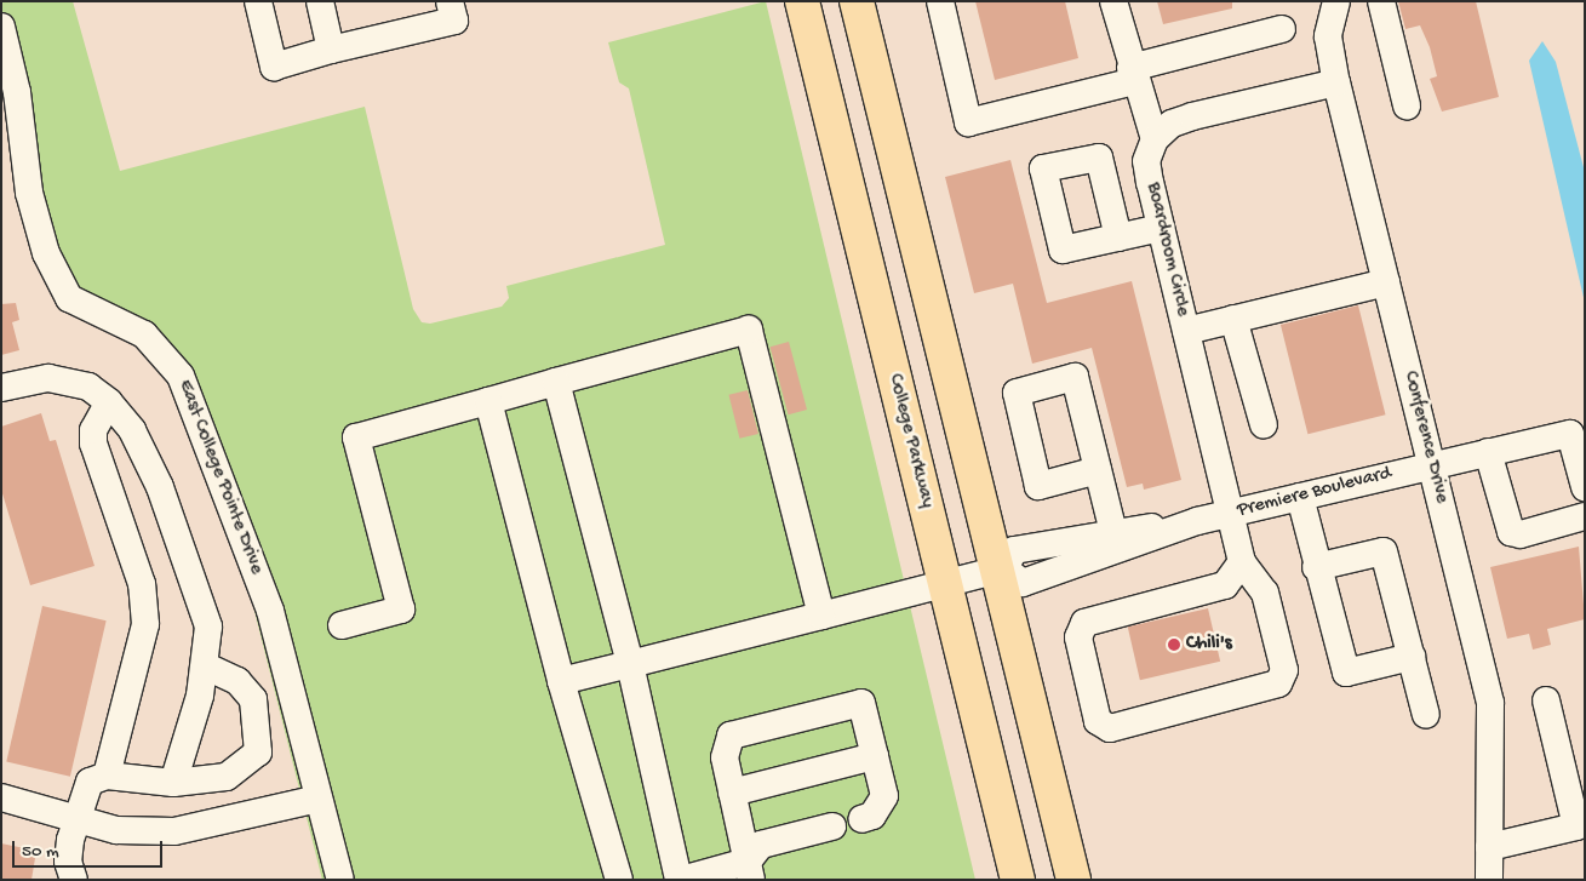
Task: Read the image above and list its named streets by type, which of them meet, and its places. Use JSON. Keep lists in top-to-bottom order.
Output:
{
  "streets": {
    "main road": ["College Parkway"],
    "street": [
      "Boardroom Circle",
      "Conference Drive",
      "East College Pointe Drive",
      "Premiere Boulevard"
    ]
  },
  "crossings": [
    ["Boardroom Circle", "Premiere Boulevard"],
    ["Conference Drive", "Premiere Boulevard"]
  ],
  "places": ["Chili's"],
  "scale_bar": "50 m"
}
